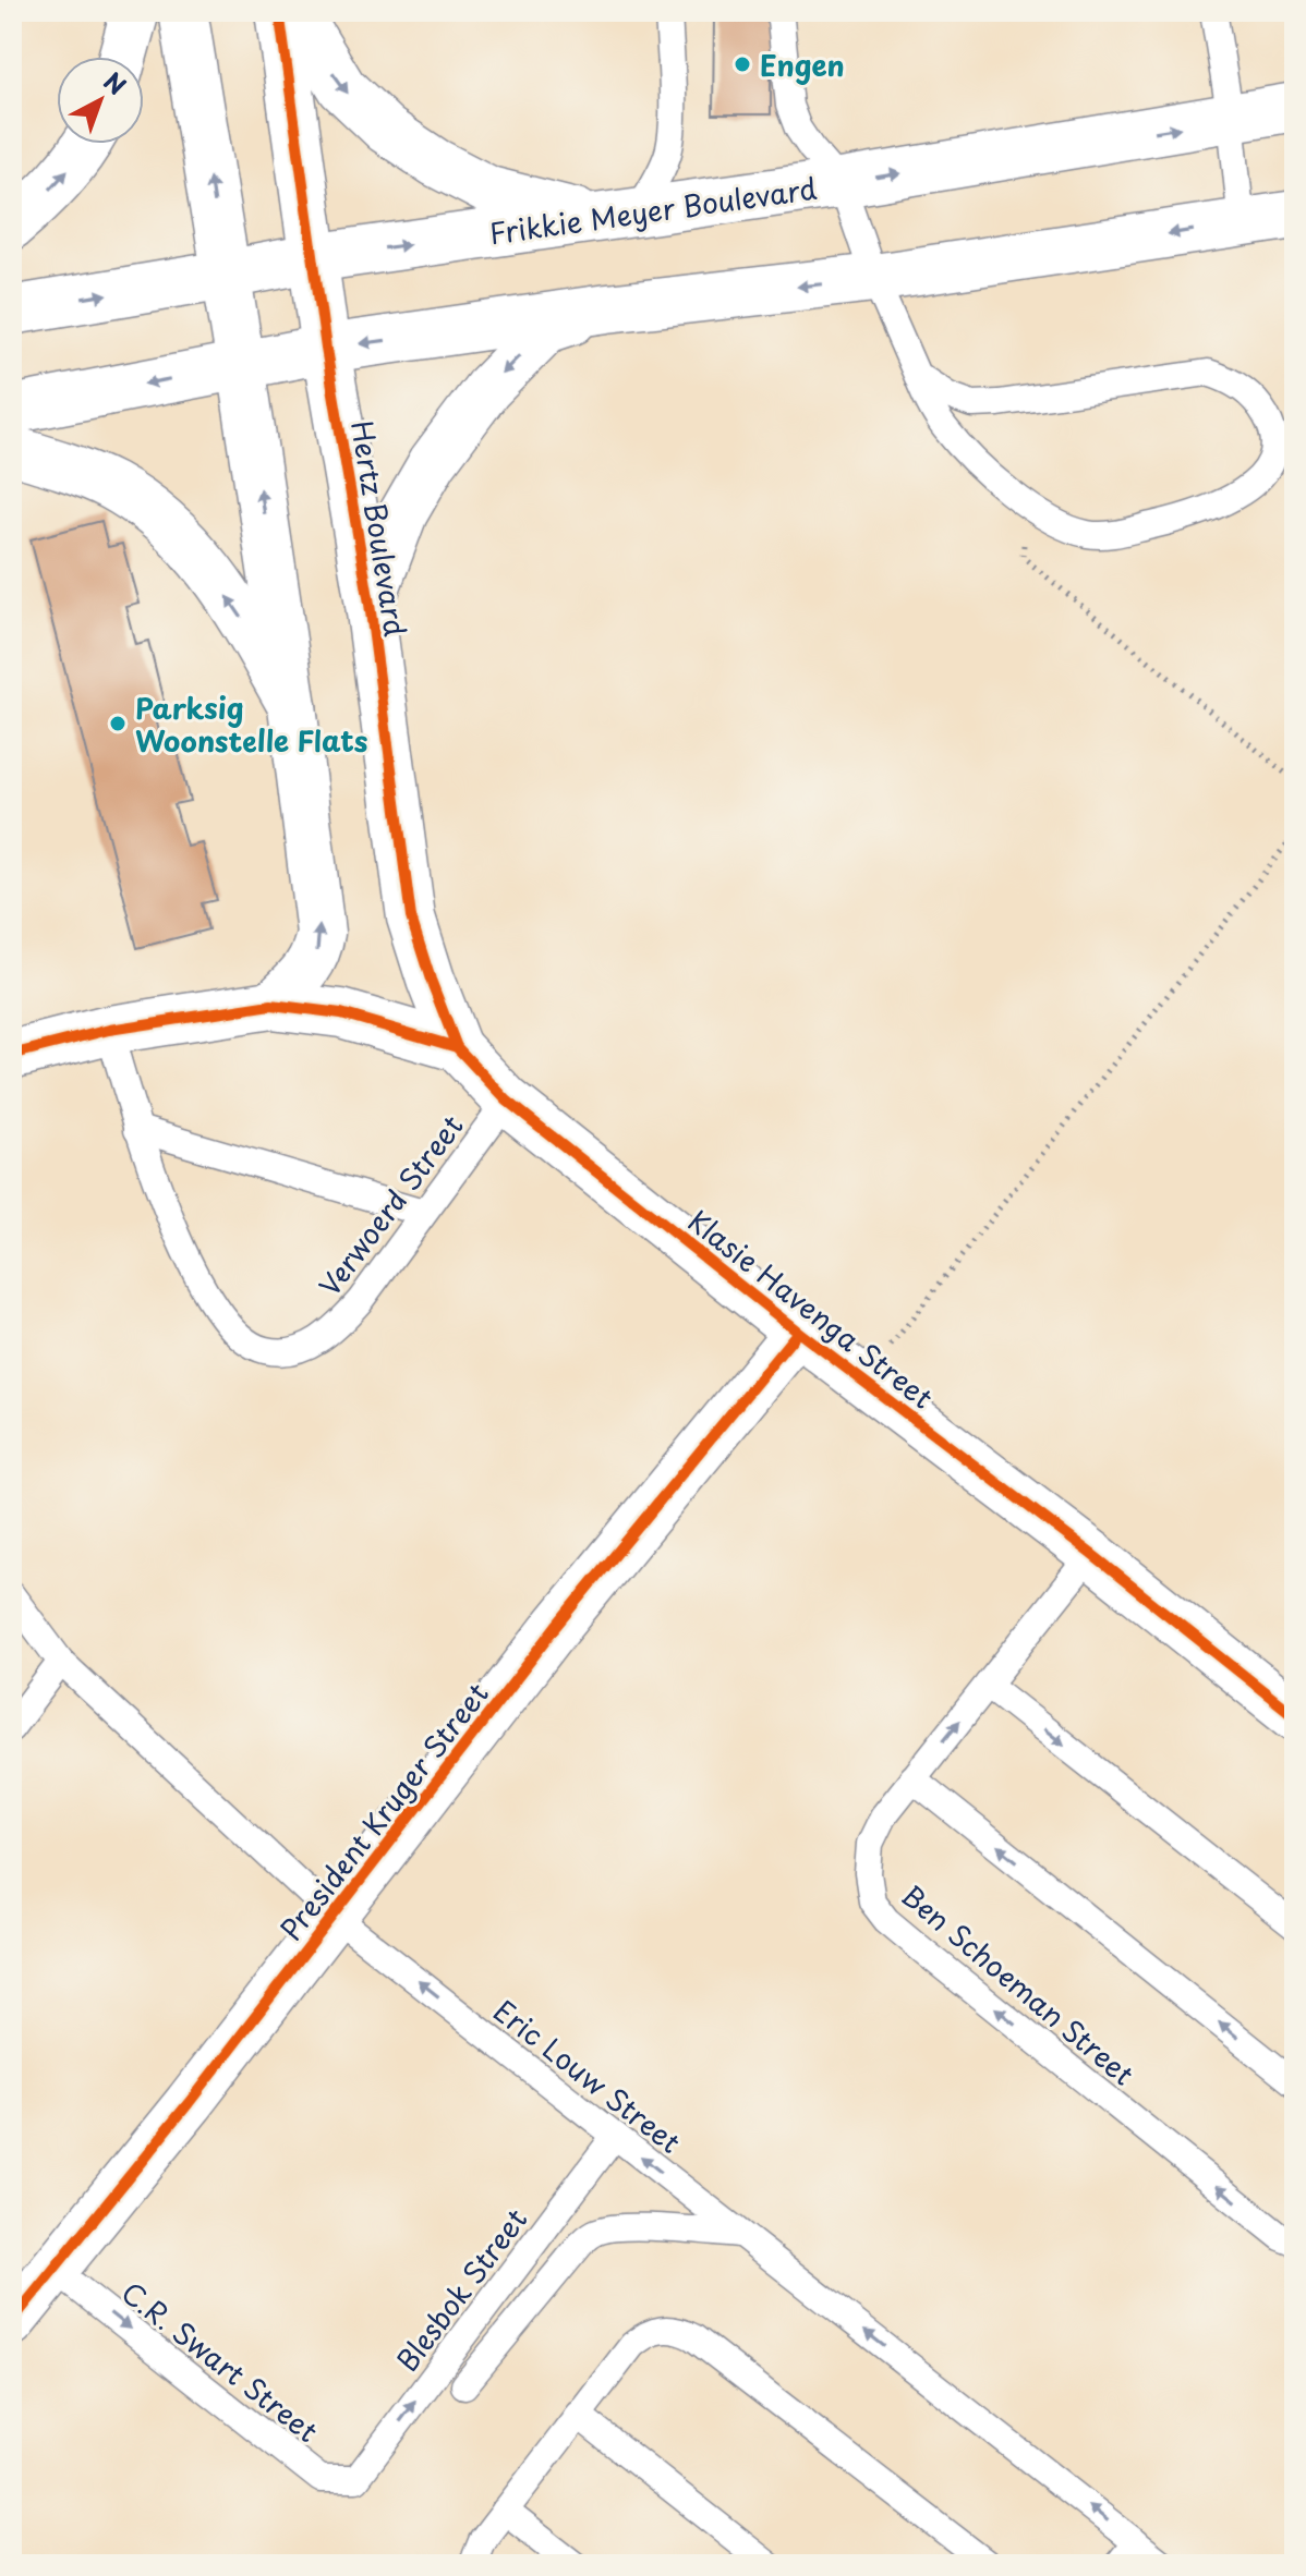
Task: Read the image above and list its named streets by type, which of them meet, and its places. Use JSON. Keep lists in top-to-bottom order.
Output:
{
  "streets": {
    "street": [
      "Frikkie Meyer Boulevard",
      "Hertz Boulevard",
      "Klasie Havenga Street",
      "President Kruger Street"
    ],
    "lane": [
      "Verwoerd Street",
      "Ben Schoeman Street",
      "Eric Louw Street",
      "Blesbok Street",
      "C.R. Swart Street"
    ]
  },
  "crossings": [
    ["Frikkie Meyer Boulevard", "Hertz Boulevard"],
    ["Hertz Boulevard", "Klasie Havenga Street"],
    ["Verwoerd Street", "Klasie Havenga Street"],
    ["Klasie Havenga Street", "President Kruger Street"],
    ["Klasie Havenga Street", "Ben Schoeman Street"],
    ["President Kruger Street", "Eric Louw Street"],
    ["President Kruger Street", "C.R. Swart Street"],
    ["Eric Louw Street", "Blesbok Street"],
    ["Blesbok Street", "C.R. Swart Street"]
  ],
  "one_way": ["Eric Louw Street", "C.R. Swart Street"],
  "places": ["Engen", "Parksig Woonstelle Flats"],
  "north": "top right"
}
